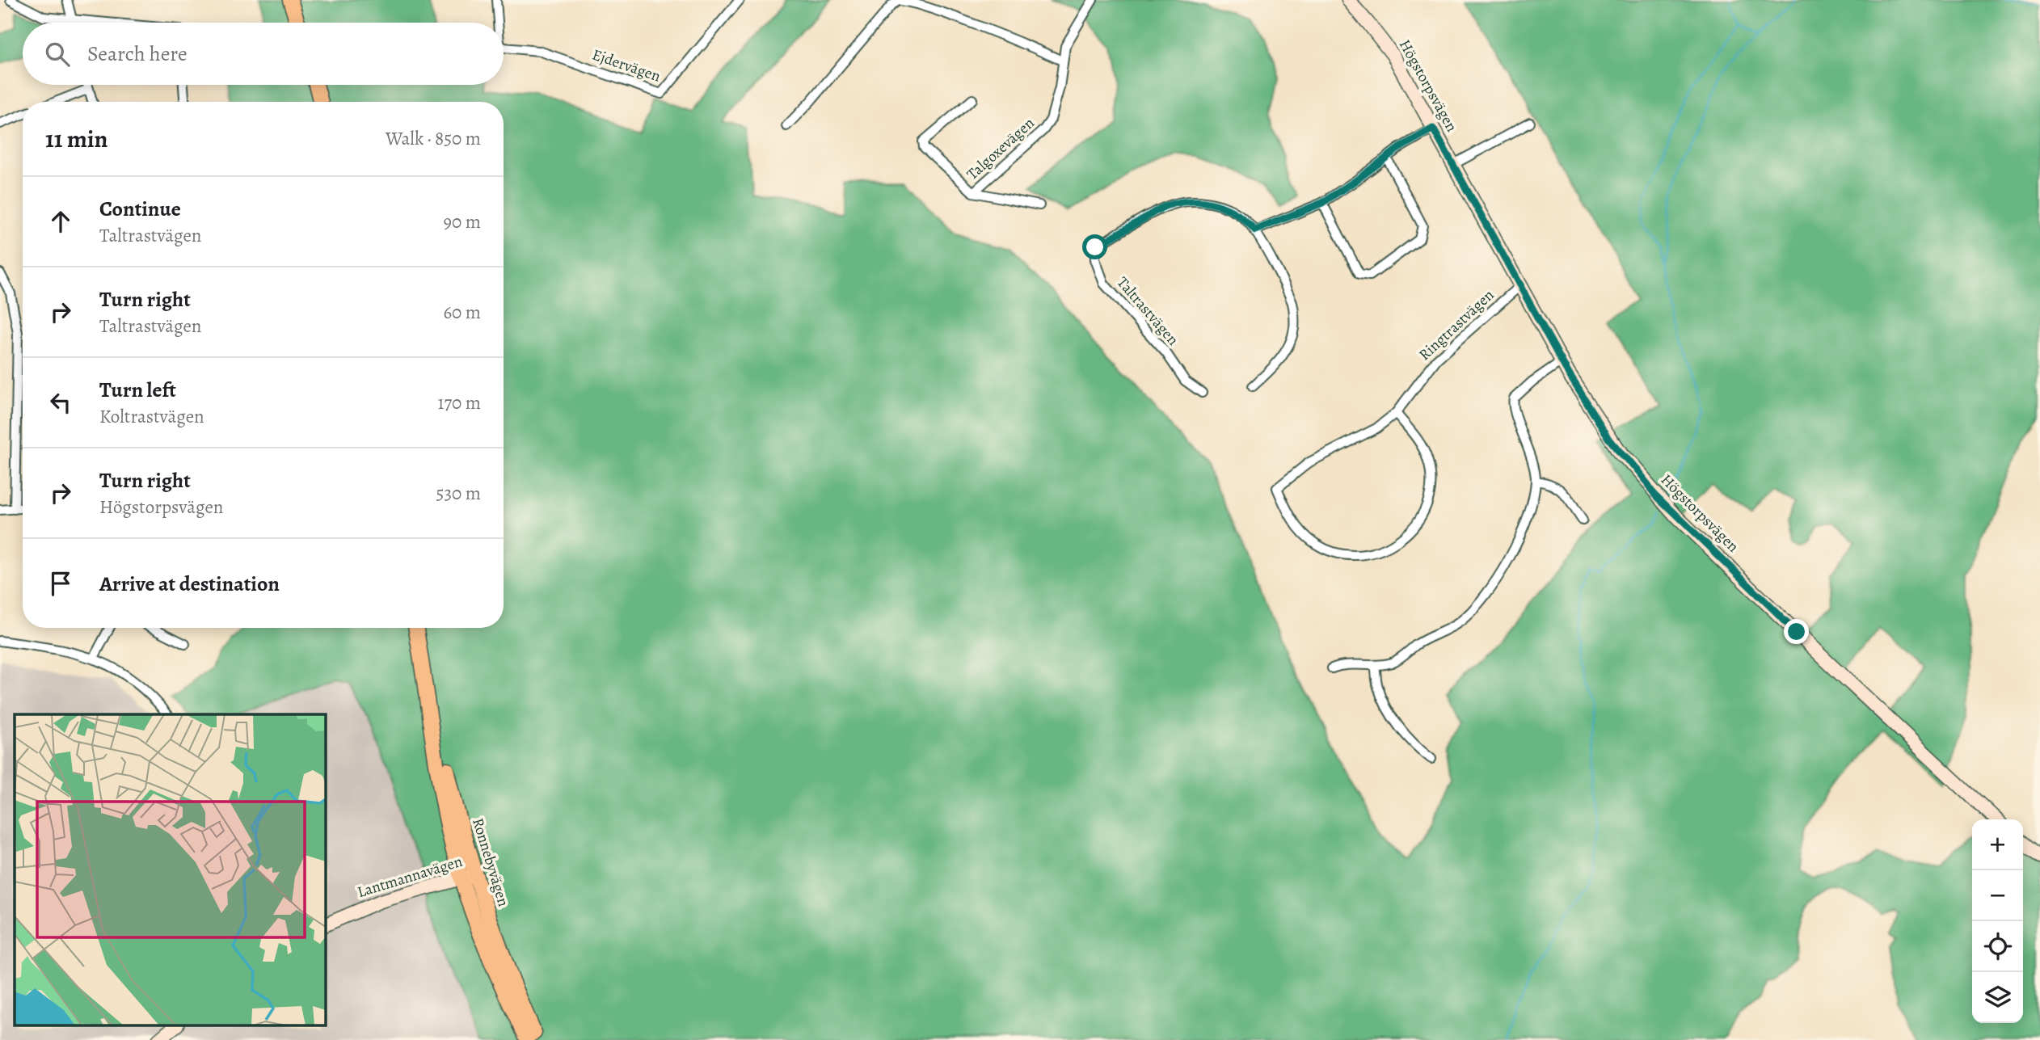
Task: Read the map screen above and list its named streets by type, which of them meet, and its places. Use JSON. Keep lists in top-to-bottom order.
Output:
{
  "streets": {
    "main road": ["Ronnebyvägen"],
    "street": [
      "Ejdervägen",
      "Högstorpsvägen",
      "Talgoxevägen",
      "Taltrastvägen",
      "Ringtrastvägen",
      "Lantmannavägen"
    ]
  },
  "crossings": [
    ["Högstorpsvägen", "Ringtrastvägen"],
    ["Ronnebyvägen", "Lantmannavägen"]
  ],
  "page": {
    "search": "Search here",
    "heading": ["11 min", "Walk · 850 m"],
    "list": [
      ["Continue", "Taltrastvägen", "90 m"],
      ["Turn right", "Taltrastvägen", "60 m"],
      ["Turn left", "Koltrastvägen", "170 m"],
      ["Turn right", "Högstorpsvägen", "530 m"],
      "Arrive at destination"
    ],
    "map_buttons": ["+", "−"]
  }
}
